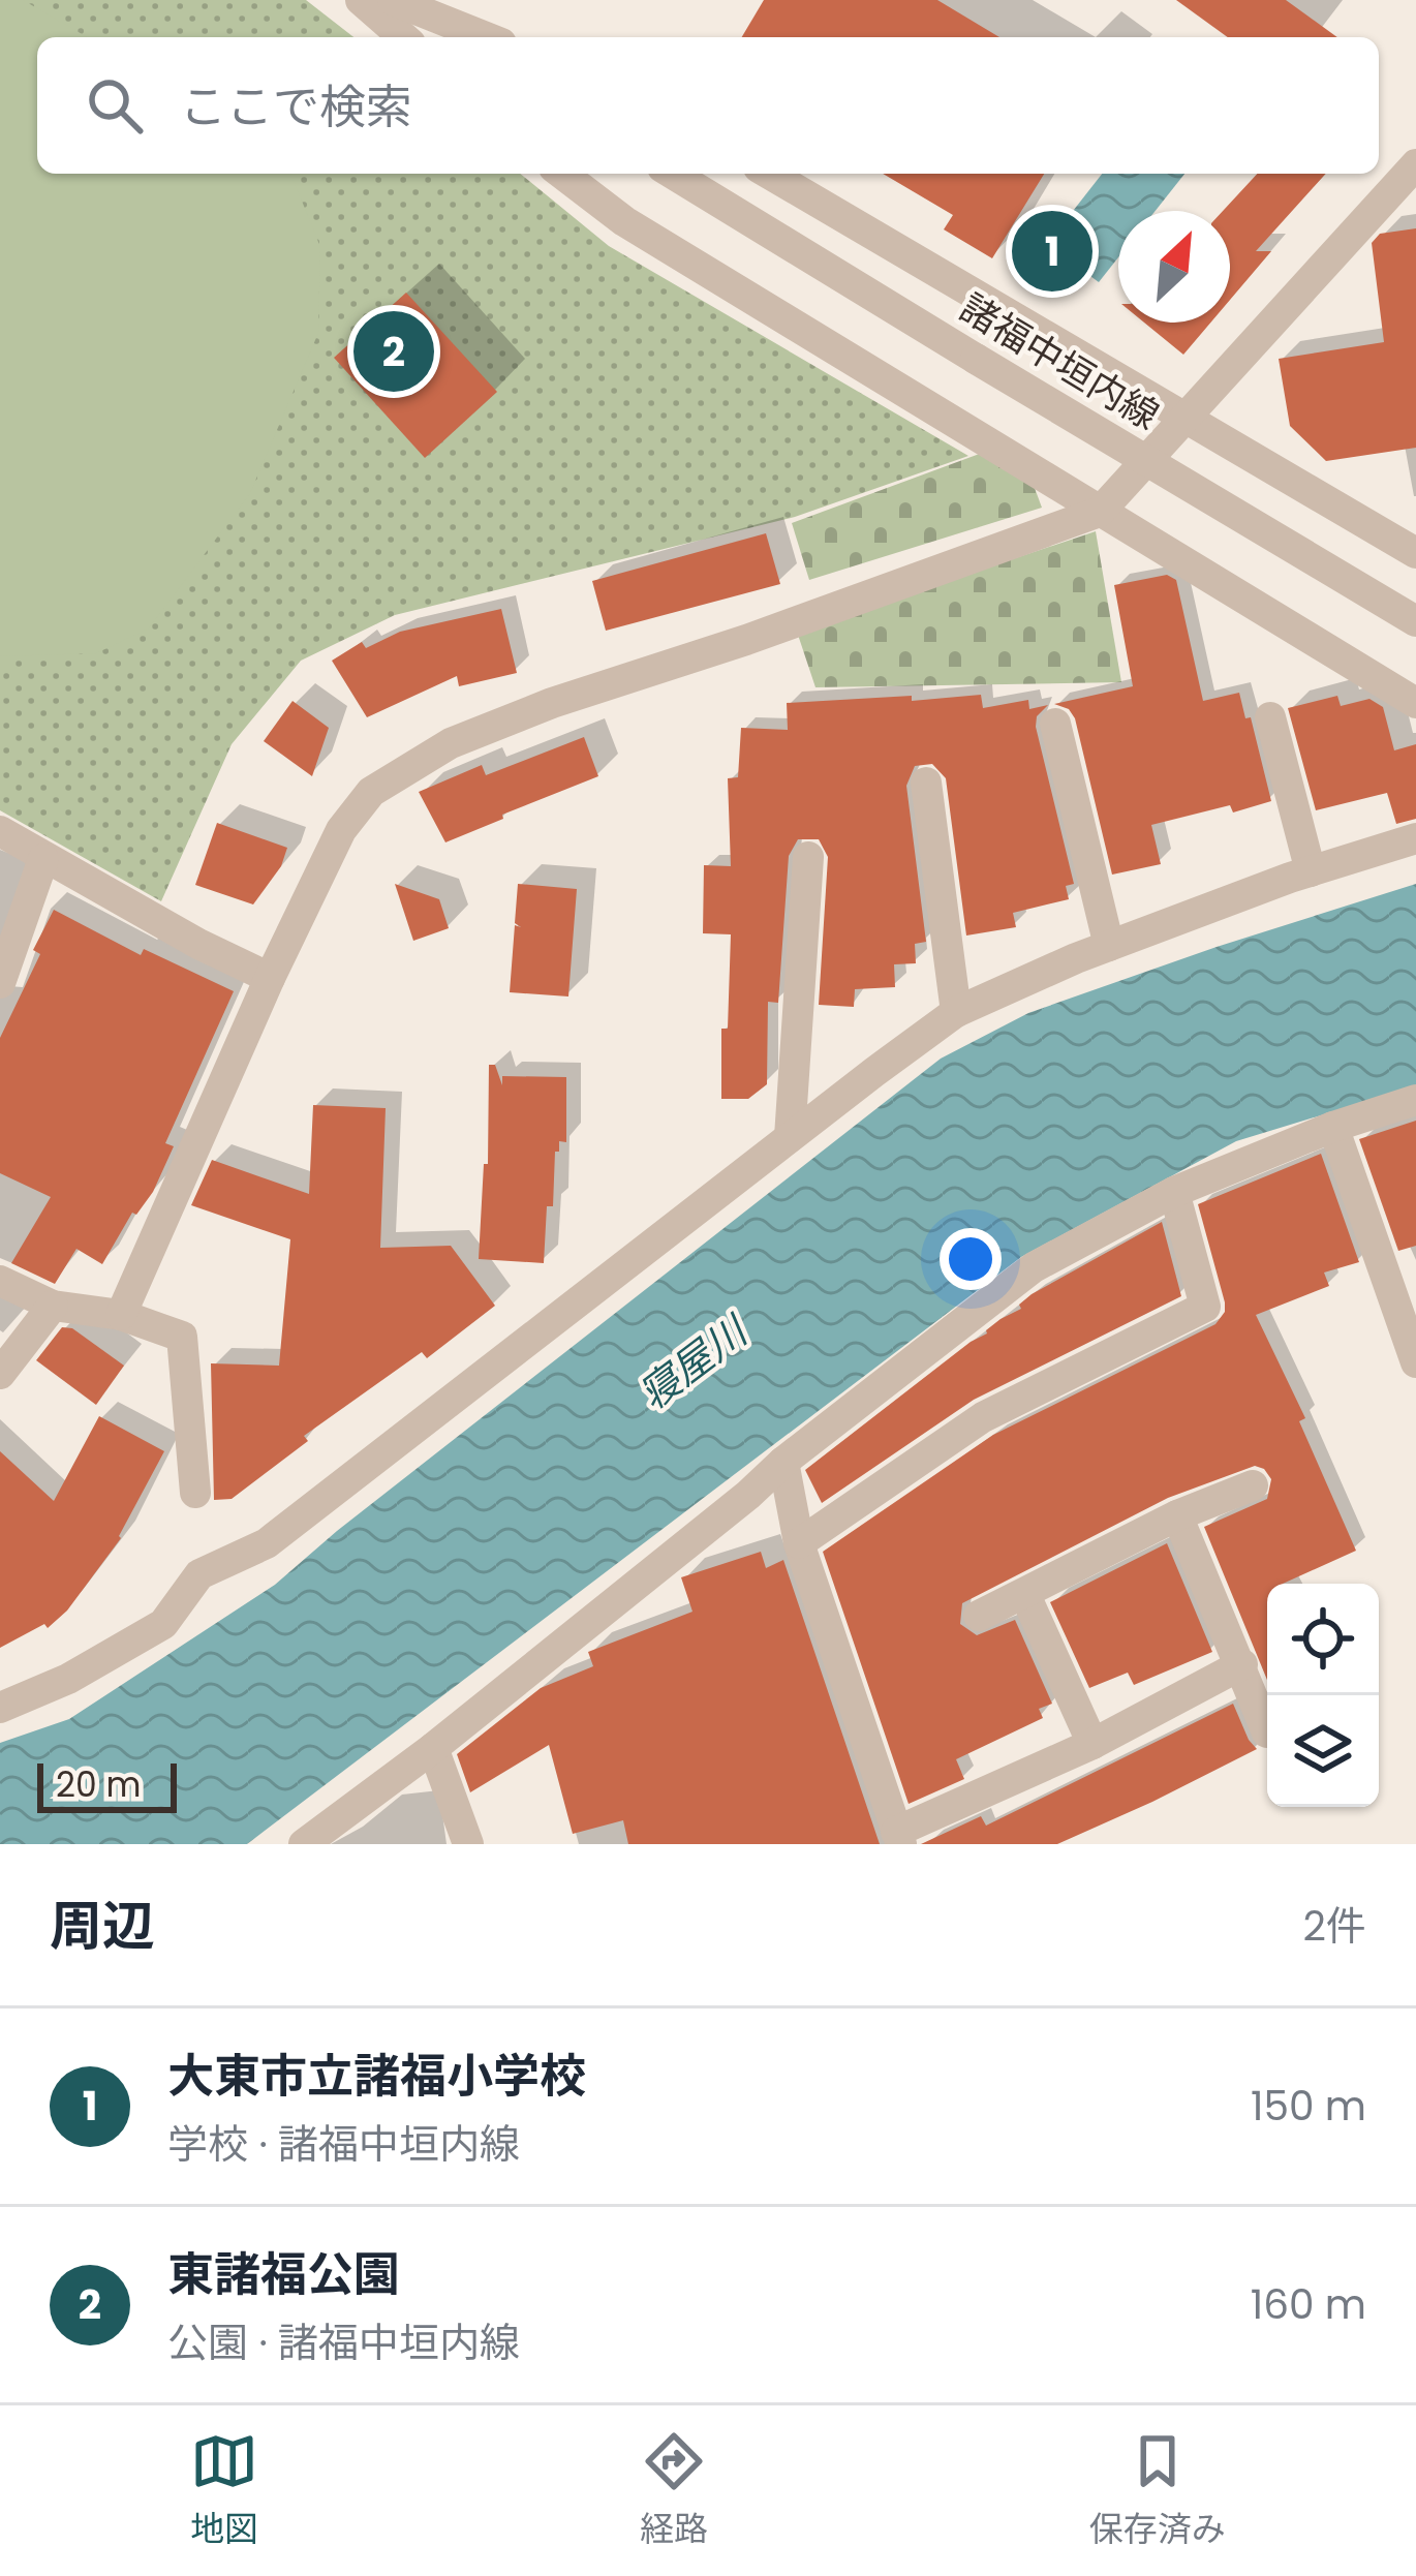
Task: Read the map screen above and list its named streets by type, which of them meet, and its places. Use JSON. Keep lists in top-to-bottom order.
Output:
{
  "streets": {
    "street": ["諸福中垣内線"]
  },
  "water": ["寝屋川"],
  "scale_bar": "20 m",
  "north": "top right",
  "page": {
    "search": "ここで検索",
    "pins": ["1", "2"],
    "scale": "20 m",
    "heading": ["周辺", "2件"],
    "list": [
      {
        "mark": "1",
        "name": "大東市立諸福小学校",
        "note": "学校 · 諸福中垣内線",
        "value": "150 m"
      },
      {
        "mark": "2",
        "name": "東諸福公園",
        "note": "公園 · 諸福中垣内線",
        "value": "160 m"
      }
    ],
    "nav": ["地図", "経路", "保存済み"]
  }
}
